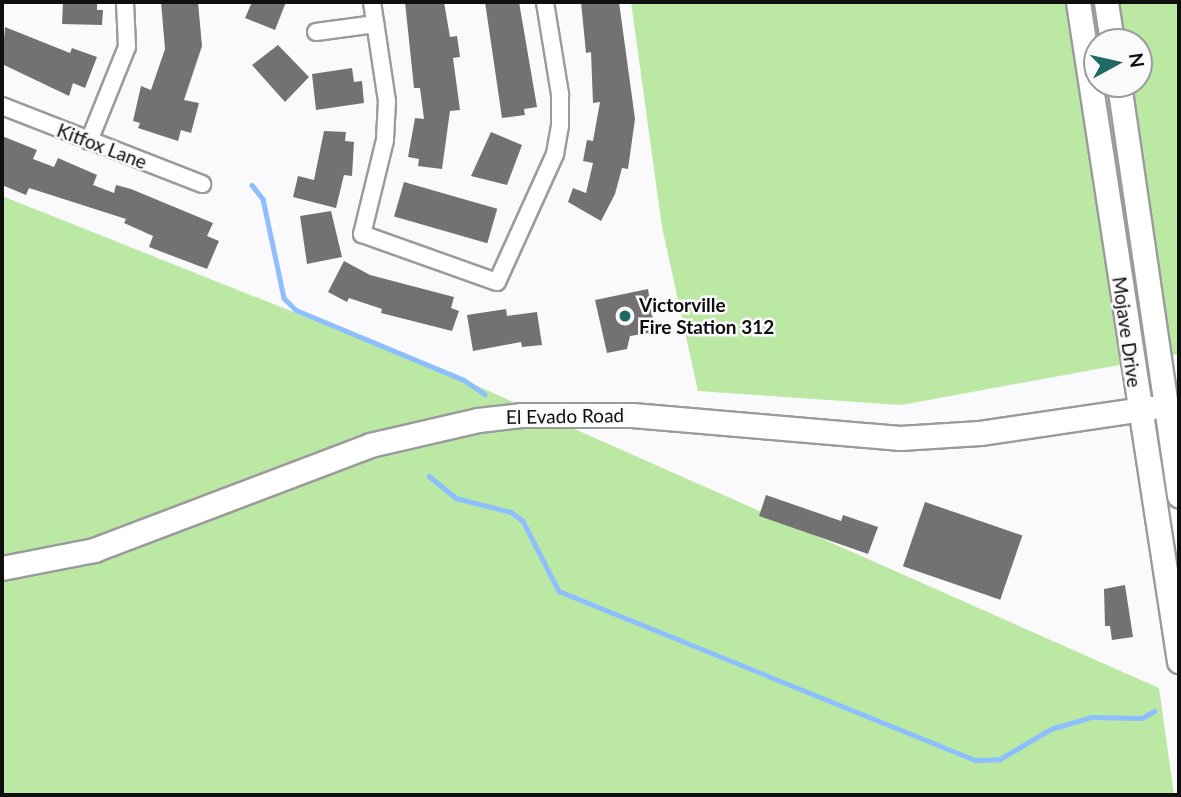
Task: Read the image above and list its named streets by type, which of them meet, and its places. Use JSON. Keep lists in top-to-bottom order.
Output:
{
  "streets": {
    "main road": ["Mojave Drive", "El Evado Road"],
    "street": ["Kitfox Lane"]
  },
  "crossings": [
    ["Mojave Drive", "El Evado Road"]
  ],
  "places": ["Victorville Fire Station 312"],
  "north": "right"
}
